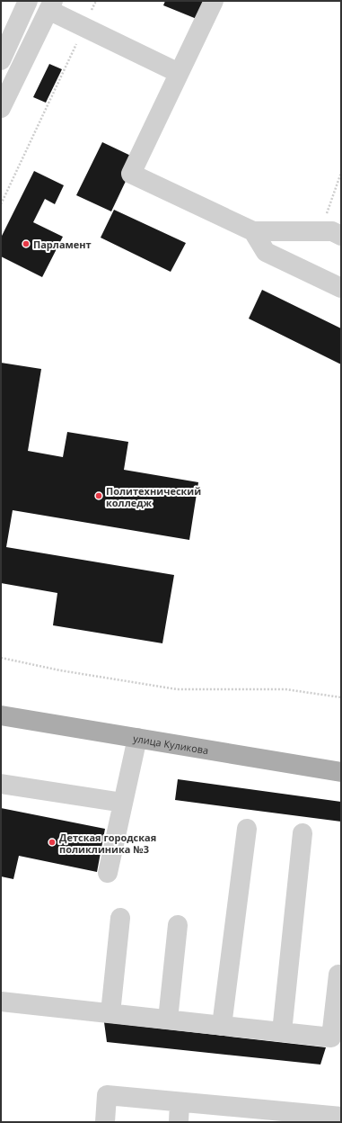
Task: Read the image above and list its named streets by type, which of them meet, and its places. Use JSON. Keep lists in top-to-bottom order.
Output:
{
  "streets": {
    "main road": ["улица Куликова"]
  },
  "places": ["Парламент", "Политехнический колледж", "Детская городская поликлиника №3"]
}
